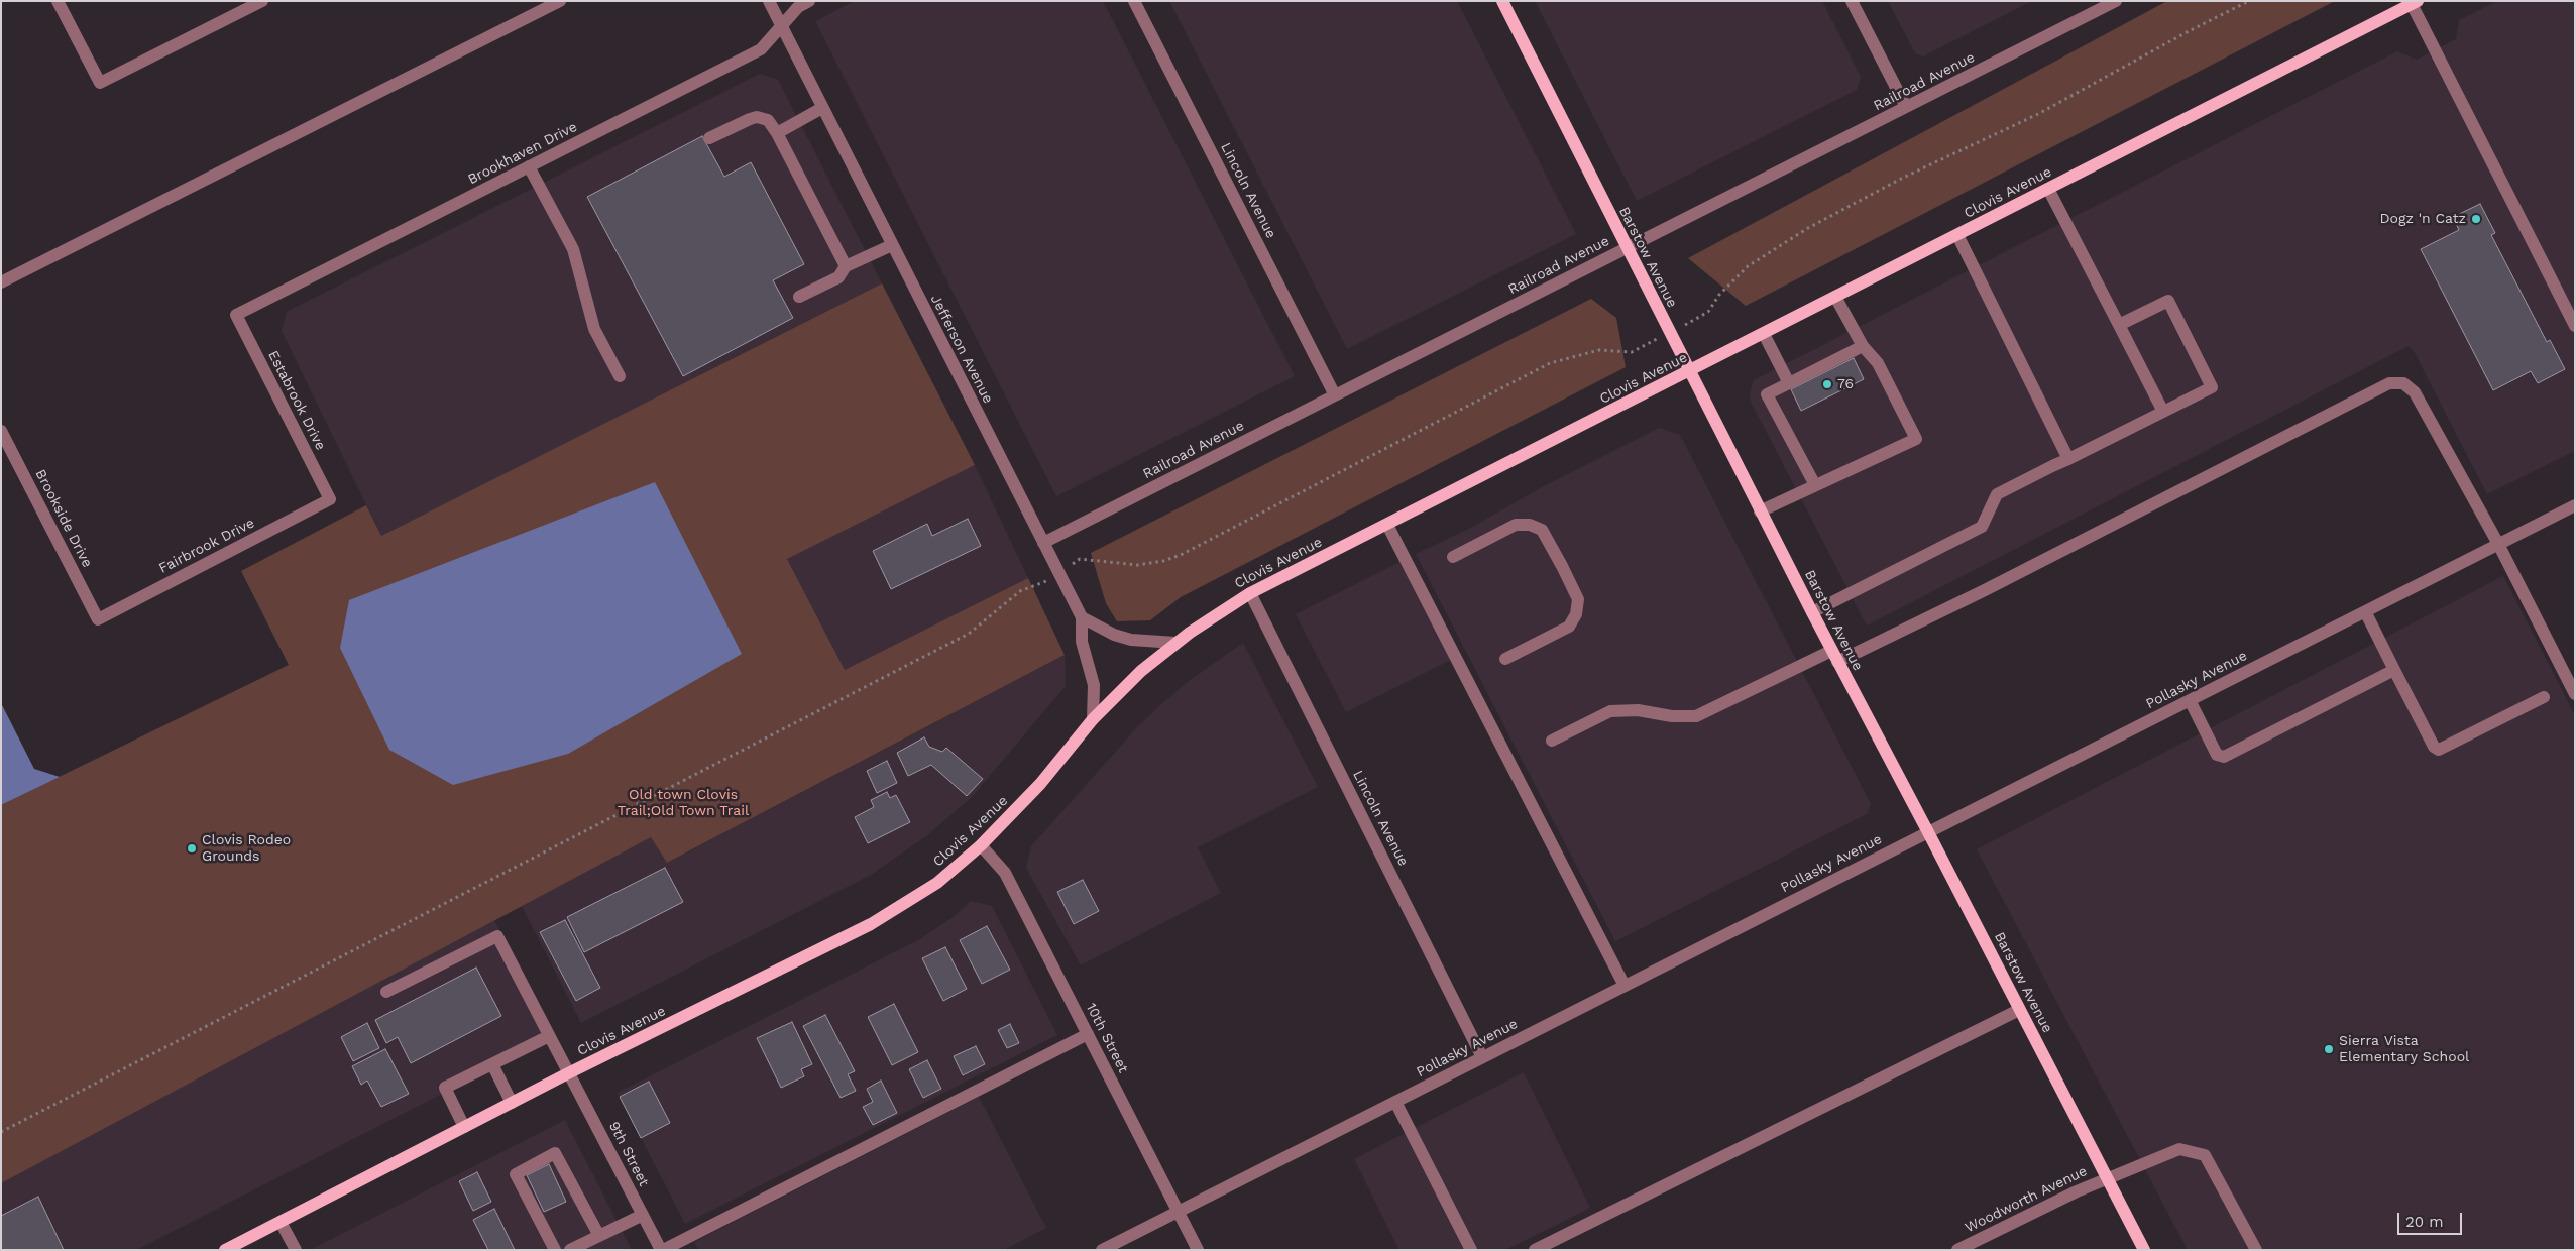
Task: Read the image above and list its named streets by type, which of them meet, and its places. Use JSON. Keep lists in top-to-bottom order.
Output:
{
  "streets": {
    "main road": ["Clovis Avenue", "Barstow Avenue"],
    "street": [
      "Railroad Avenue",
      "Brookhaven Drive",
      "Lincoln Avenue",
      "Jefferson Avenue",
      "Estabrook Drive",
      "Brookside Drive",
      "Fairbrook Drive",
      "Pollasky Avenue",
      "10th Street",
      "9th Street",
      "Woodworth Avenue"
    ]
  },
  "crossings": [
    ["Railroad Avenue", "Lincoln Avenue"],
    ["Railroad Avenue", "Barstow Avenue"],
    ["Railroad Avenue", "Jefferson Avenue"],
    ["Brookhaven Drive", "Jefferson Avenue"],
    ["Brookhaven Drive", "Estabrook Drive"],
    ["Lincoln Avenue", "Clovis Avenue"],
    ["Lincoln Avenue", "Pollasky Avenue"],
    ["Clovis Avenue", "Barstow Avenue"],
    ["Clovis Avenue", "Jefferson Avenue"],
    ["Clovis Avenue", "10th Street"],
    ["Clovis Avenue", "9th Street"],
    ["Barstow Avenue", "Pollasky Avenue"],
    ["Barstow Avenue", "Woodworth Avenue"],
    ["Estabrook Drive", "Fairbrook Drive"],
    ["Brookside Drive", "Fairbrook Drive"],
    ["Pollasky Avenue", "10th Street"]
  ],
  "parks": ["Old town Clovis Trail;Old Town Trail"],
  "places": [
    "Dogz 'n Catz",
    "76",
    "Clovis Rodeo Grounds",
    "Sierra Vista Elementary School"
  ],
  "scale_bar": "20 m"
}
